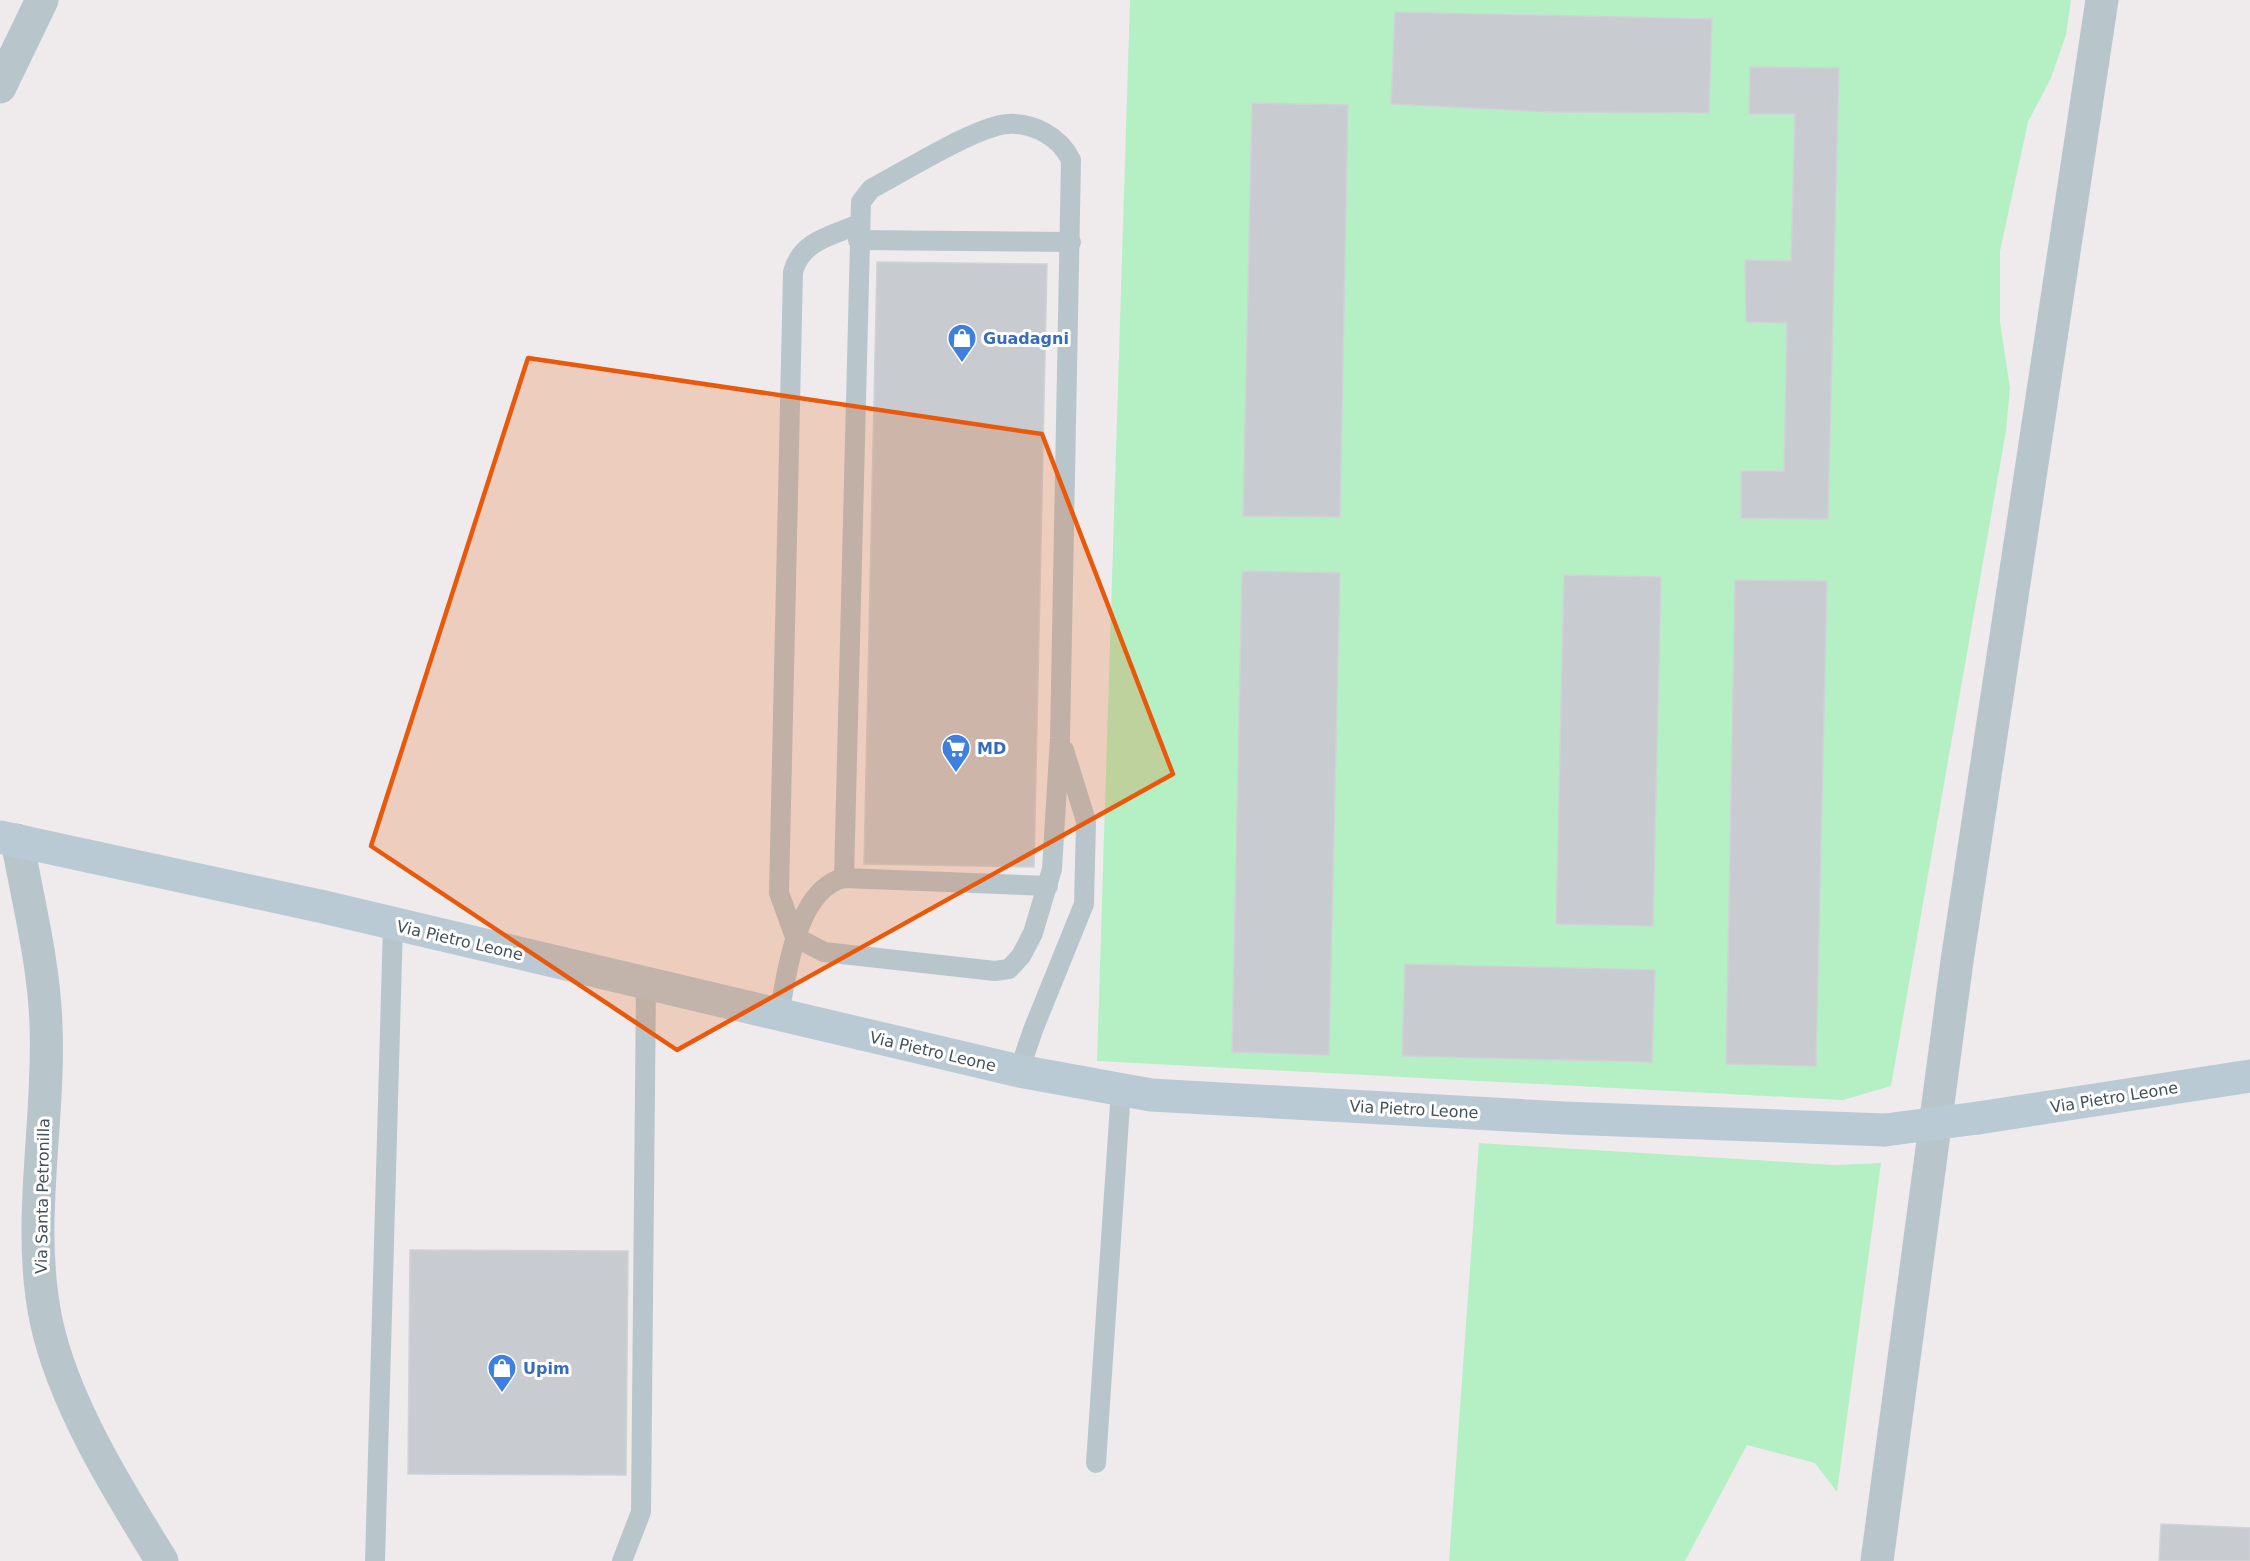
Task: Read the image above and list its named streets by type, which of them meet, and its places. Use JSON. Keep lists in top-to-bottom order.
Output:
{
  "streets": {
    "main road": ["Via Pietro Leone"],
    "street": ["Via Santa Petronilla"]
  },
  "crossings": [
    ["Via Pietro Leone", "Via Santa Petronilla"]
  ],
  "places": {
    "shop": ["Guadagni", "Upim"],
    "supermarket": ["MD"]
  }
}
